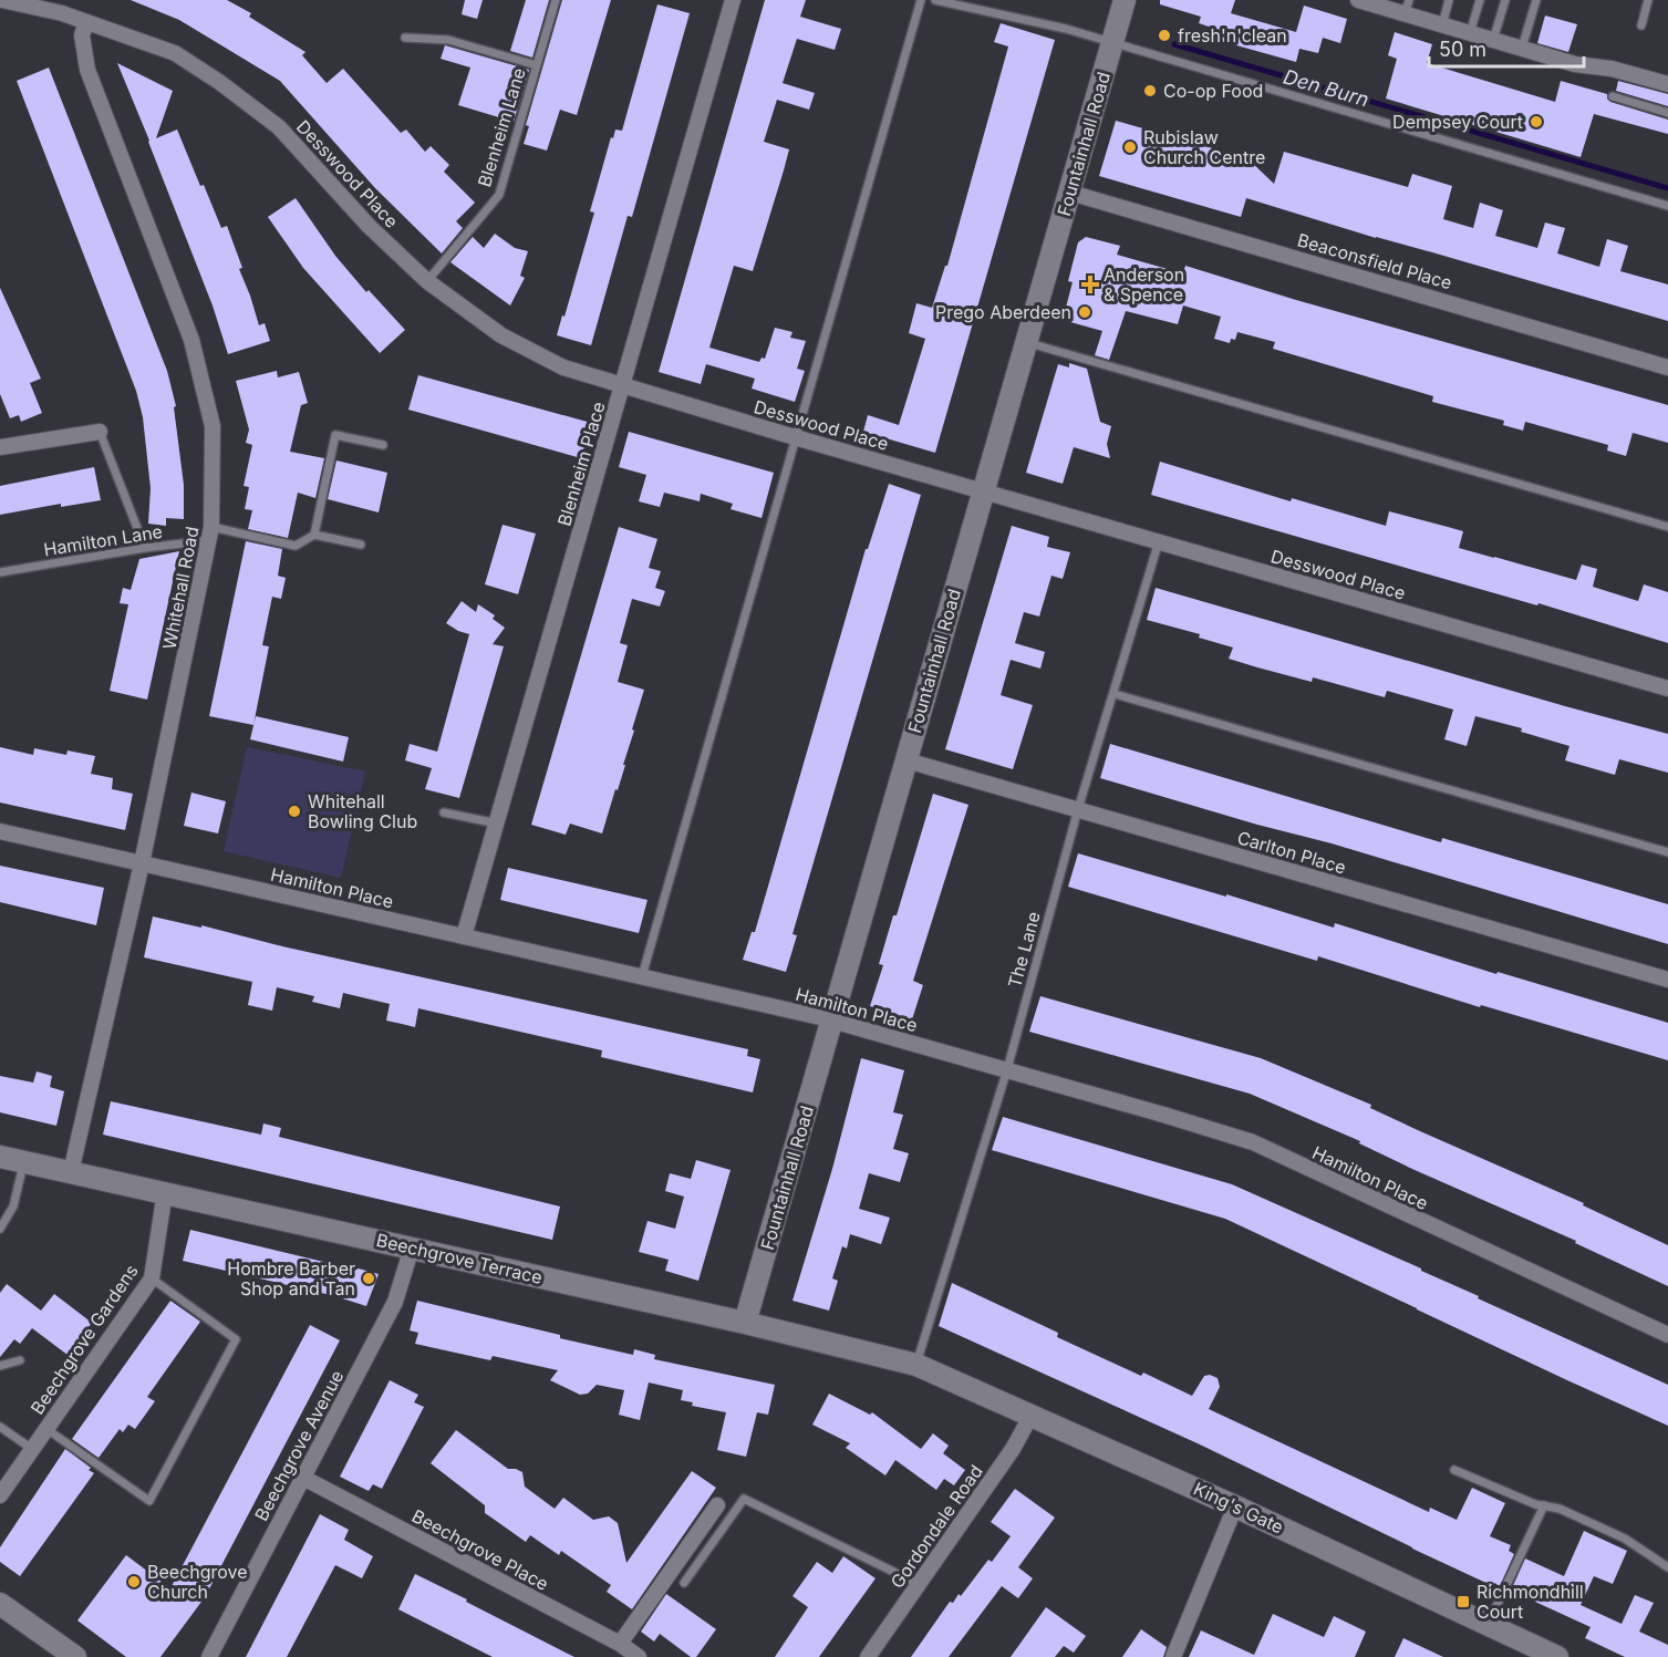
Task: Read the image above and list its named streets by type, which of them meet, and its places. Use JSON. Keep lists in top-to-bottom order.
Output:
{
  "streets": {
    "street": [
      "Fountainhall Road",
      "Desswood Place",
      "Beaconsfield Place",
      "Blenheim Place",
      "Whitehall Road",
      "Carlton Place",
      "Hamilton Place",
      "Beechgrove Terrace",
      "Beechgrove Gardens",
      "Beechgrove Avenue",
      "King's Gate",
      "Gordondale Road",
      "Beechgrove Place"
    ],
    "lane": ["Blenheim Lane", "Hamilton Lane", "The Lane"]
  },
  "crossings": [
    ["Blenheim Lane", "Desswood Place"],
    ["Fountainhall Road", "Desswood Place"],
    ["Fountainhall Road", "Beaconsfield Place"],
    ["Fountainhall Road", "Carlton Place"],
    ["Fountainhall Road", "Hamilton Place"],
    ["Fountainhall Road", "Beechgrove Terrace"],
    ["Desswood Place", "Blenheim Place"],
    ["Desswood Place", "Whitehall Road"],
    ["Desswood Place", "The Lane"],
    ["Blenheim Place", "Hamilton Place"],
    ["Hamilton Lane", "Whitehall Road"],
    ["Whitehall Road", "Hamilton Place"],
    ["Whitehall Road", "Beechgrove Terrace"],
    ["Carlton Place", "The Lane"],
    ["Hamilton Place", "The Lane"],
    ["The Lane", "Beechgrove Terrace"],
    ["The Lane", "King's Gate"],
    ["Beechgrove Terrace", "Beechgrove Gardens"],
    ["Beechgrove Terrace", "Beechgrove Avenue"],
    ["Beechgrove Terrace", "King's Gate"],
    ["Beechgrove Avenue", "Beechgrove Place"],
    ["King's Gate", "Gordondale Road"]
  ],
  "water": ["Den Burn"],
  "places": {
    "other": [
      "fresh'n'clean",
      "Co-op Food",
      "Dempsey Court",
      "Rubislaw Church Centre",
      "Prego Aberdeen",
      "Whitehall Bowling Club",
      "Hombre Barber Shop and Tan",
      "Beechgrove Church"
    ],
    "health": ["Anderson & Spence"],
    "transit": ["Richmondhill Court"]
  },
  "scale_bar": "50 m"
}
